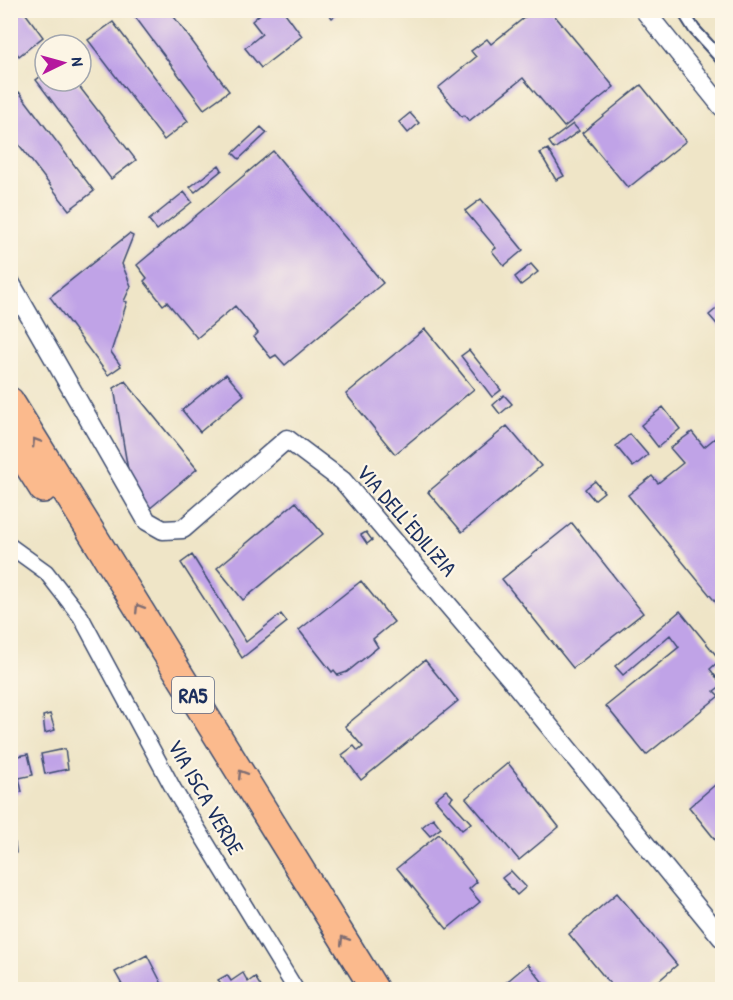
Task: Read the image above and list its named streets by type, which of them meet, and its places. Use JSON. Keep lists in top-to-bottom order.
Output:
{
  "streets": {
    "highway": ["RA5"],
    "street": ["VIA DELL'EDILIZIA", "VIA ISCA VERDE"]
  },
  "north": "right"
}
